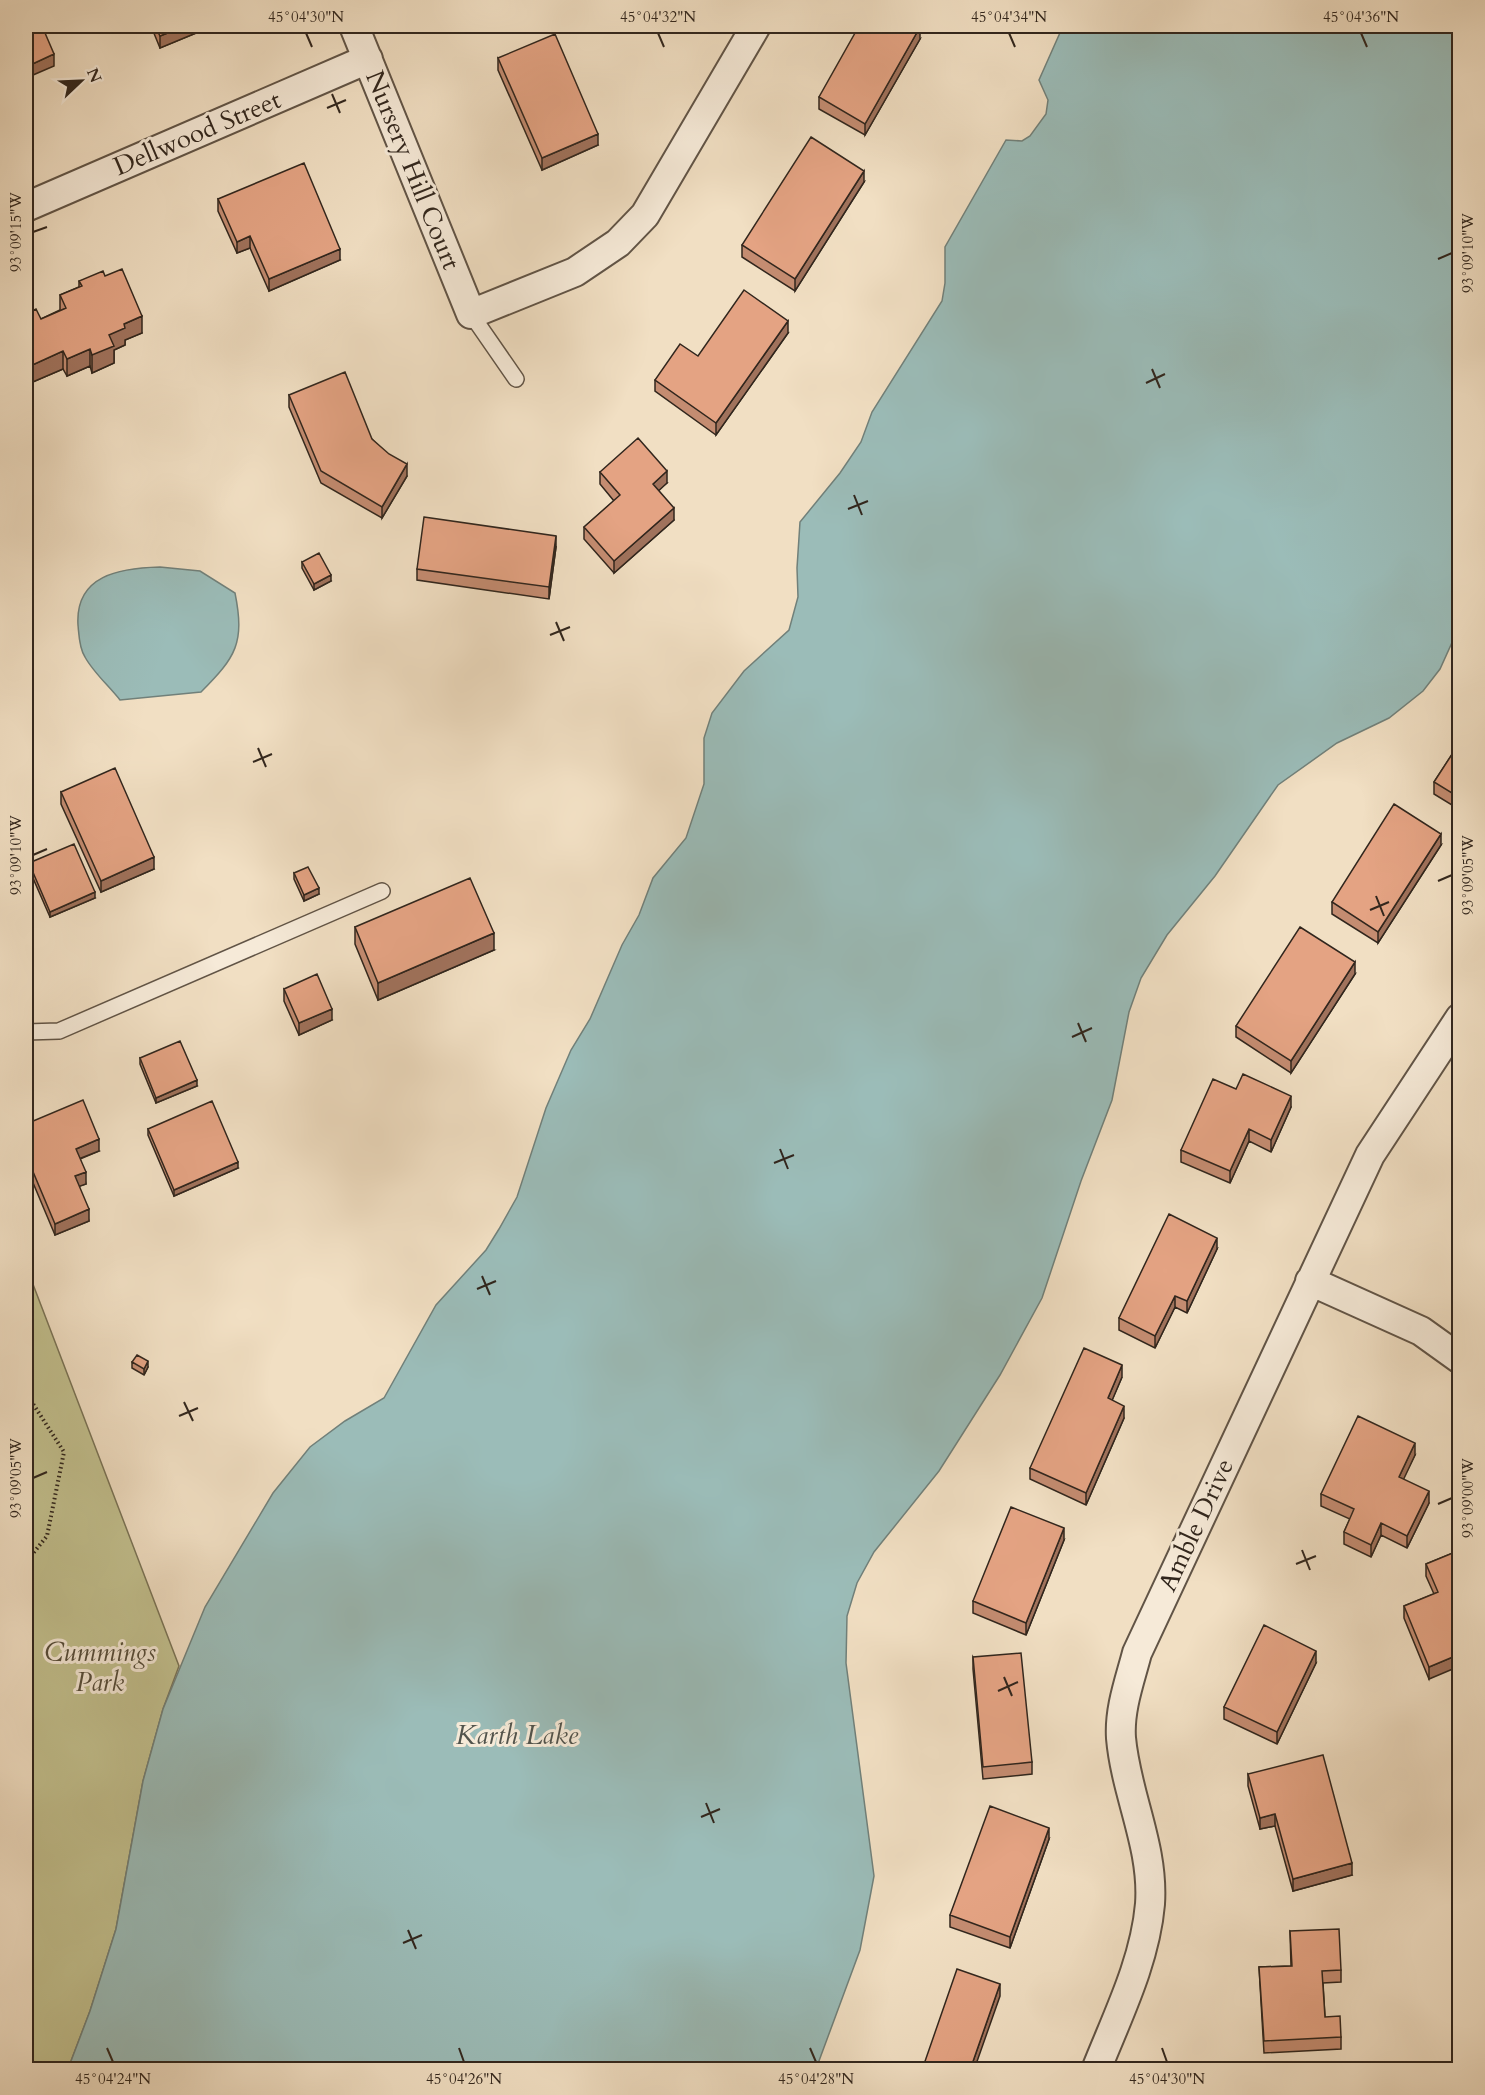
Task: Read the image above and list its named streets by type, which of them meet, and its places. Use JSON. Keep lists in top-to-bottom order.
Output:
{
  "streets": {
    "street": ["Dellwood Street", "Nursery Hill Court", "Amble Drive"]
  },
  "crossings": [
    ["Dellwood Street", "Nursery Hill Court"]
  ],
  "water": ["Karth Lake"],
  "parks": ["Cummings Park"],
  "north": "top right",
  "coordinates": [
    "45°04'30\"N",
    "45°04'32\"N",
    "45°04'34\"N",
    "45°04'36\"N",
    "93°09'15\"W",
    "93°09'10\"W",
    "93°09'05\"W",
    "93°09'00\"W",
    "45°04'24\"N",
    "45°04'26\"N",
    "45°04'28\"N"
  ]
}
